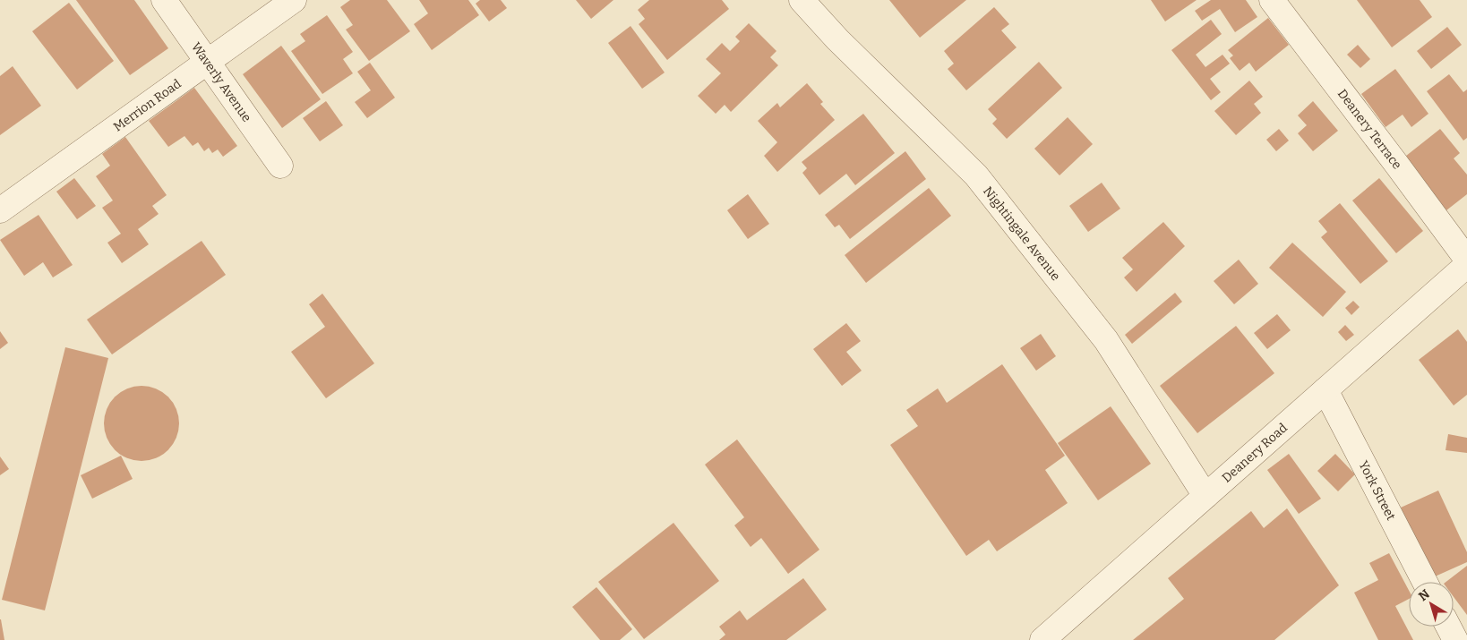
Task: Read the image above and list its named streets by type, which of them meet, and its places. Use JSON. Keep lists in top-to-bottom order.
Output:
{
  "streets": {
    "street": [
      "Waverly Avenue",
      "Merrion Road",
      "Deanery Terrace",
      "Nightingale Avenue",
      "Deanery Road",
      "York Street"
    ]
  },
  "crossings": [
    ["Waverly Avenue", "Merrion Road"],
    ["Nightingale Avenue", "Deanery Road"],
    ["Deanery Road", "York Street"]
  ],
  "north": "top left"
}
